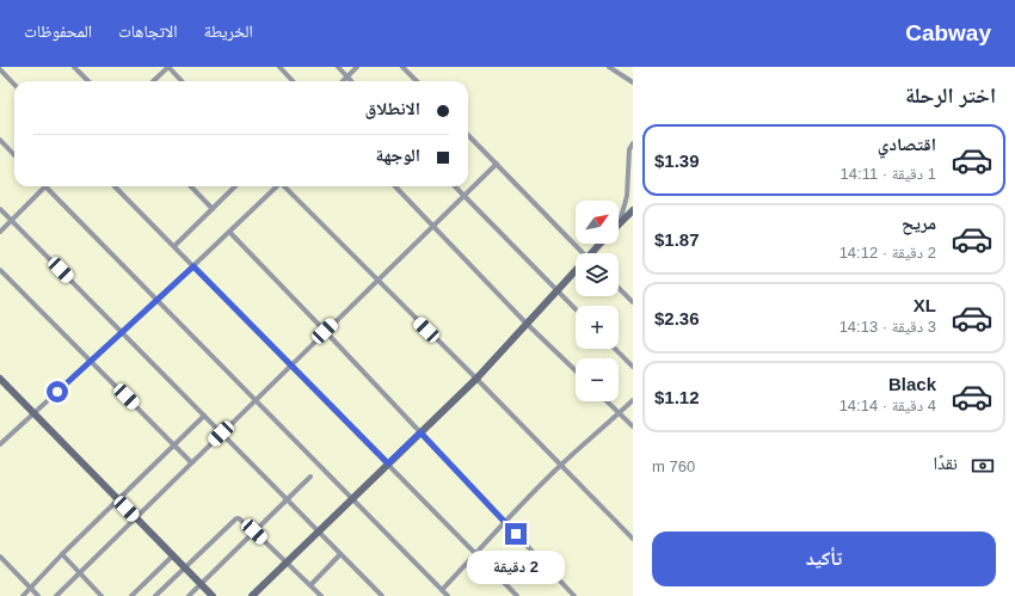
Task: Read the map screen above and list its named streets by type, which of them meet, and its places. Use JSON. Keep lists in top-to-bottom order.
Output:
{
  "north": "top right",
  "page": {
    "header": "Cabway",
    "nav": ["الخريطة", "الاتجاهات", "المحفوظات"],
    "heading": "اختر الرحلة",
    "banner": ["الانطلاق", "الوجهة"],
    "list": [
      {
        "name": "اقتصادي",
        "note": "1 دقيقة · 14:11",
        "value": "$1.39"
      },
      {
        "name": "مريح",
        "note": "2 دقيقة · 14:12",
        "value": "$1.87"
      },
      {
        "name": "XL",
        "note": "3 دقيقة · 14:13",
        "value": "$2.36"
      },
      {
        "name": "Black",
        "note": "4 دقيقة · 14:14",
        "value": "$1.12"
      }
    ],
    "map_buttons": ["+", "−"],
    "pay": ["نقدًا", "760 m"],
    "buttons": "تأكيد",
    "bubble": "2 دقيقة"
  }
}
